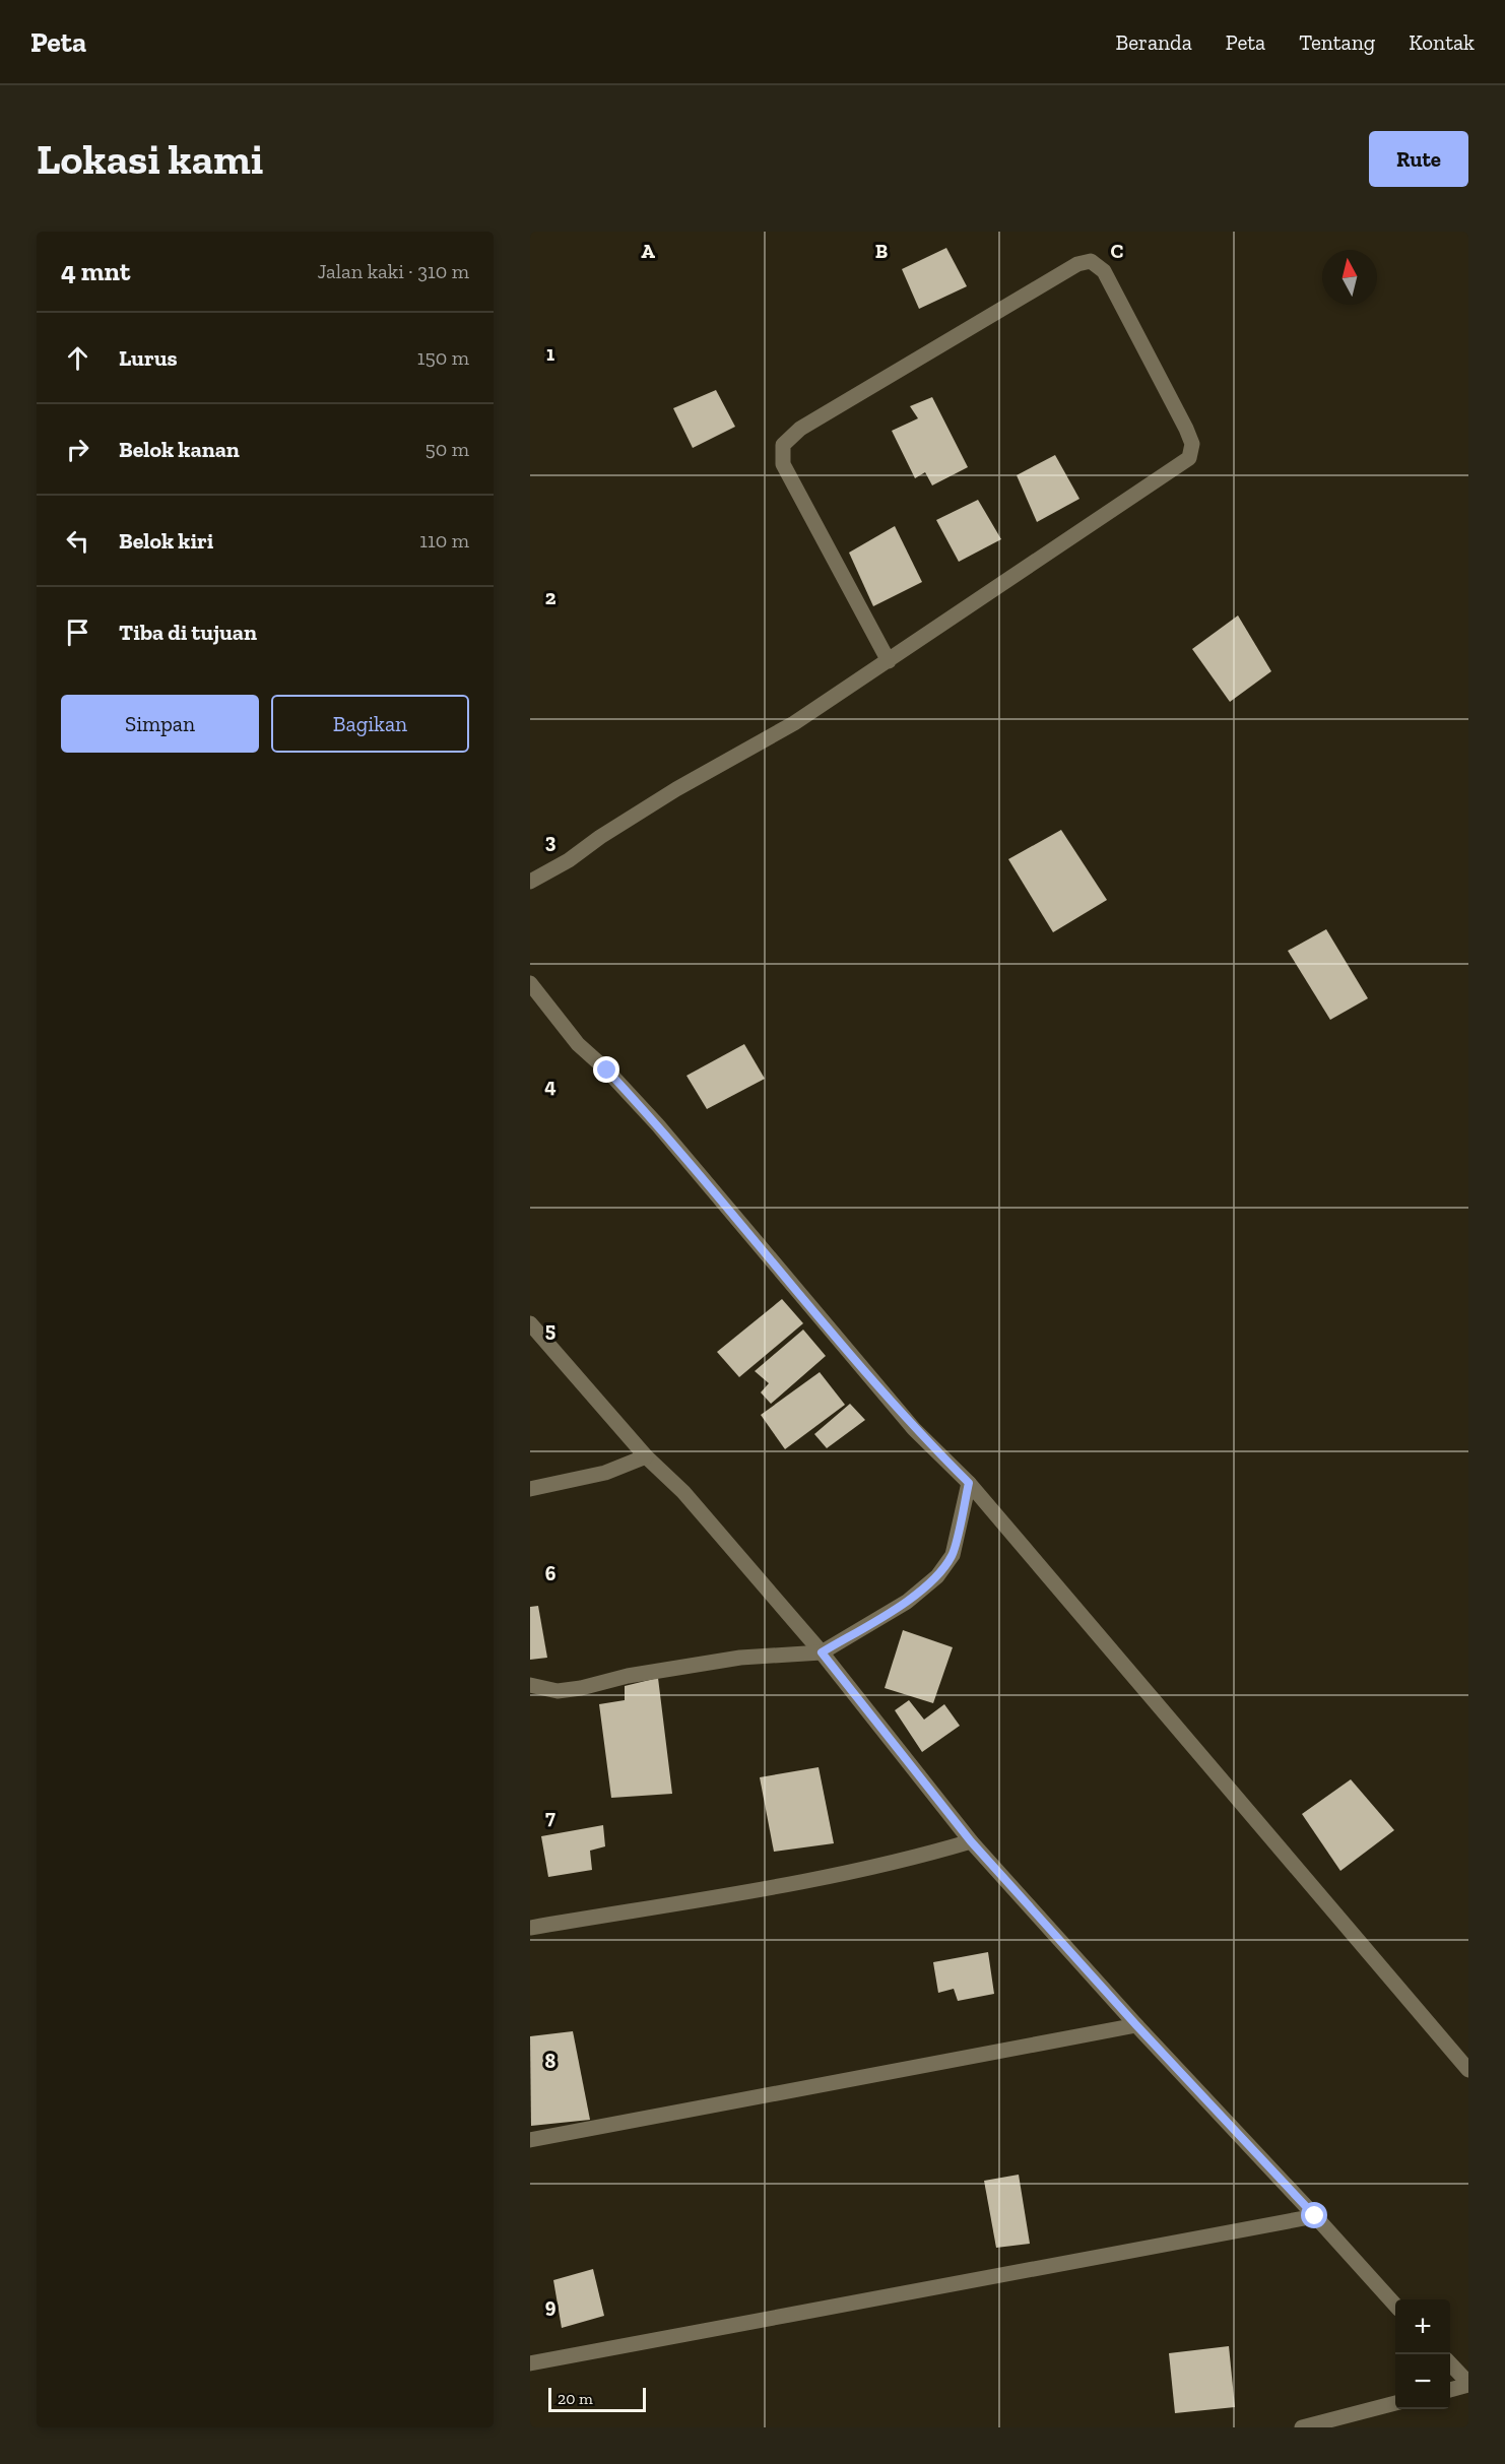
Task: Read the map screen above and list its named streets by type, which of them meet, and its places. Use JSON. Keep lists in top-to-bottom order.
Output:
{
  "scale_bar": "20 m",
  "north": "top",
  "page": {
    "header": "Peta",
    "nav": [
      "Beranda",
      "Peta",
      "Tentang",
      "Kontak"
    ],
    "buttons": [
      "Rute",
      ["Simpan", "Bagikan"]
    ],
    "title": "Lokasi kami",
    "heading": ["4 mnt", "Jalan kaki · 310 m"],
    "list": [
      ["Lurus", "150 m"],
      ["Belok kanan", "50 m"],
      ["Belok kiri", "110 m"],
      "Tiba di tujuan"
    ],
    "map_buttons": ["+", "−"],
    "scale": "20 m"
  },
  "grid": {
    "columns": ["A", "B", "C"],
    "rows": [
      "1",
      "2",
      "3",
      "4",
      "5",
      "6",
      "7",
      "8",
      "9"
    ]
  }
}
